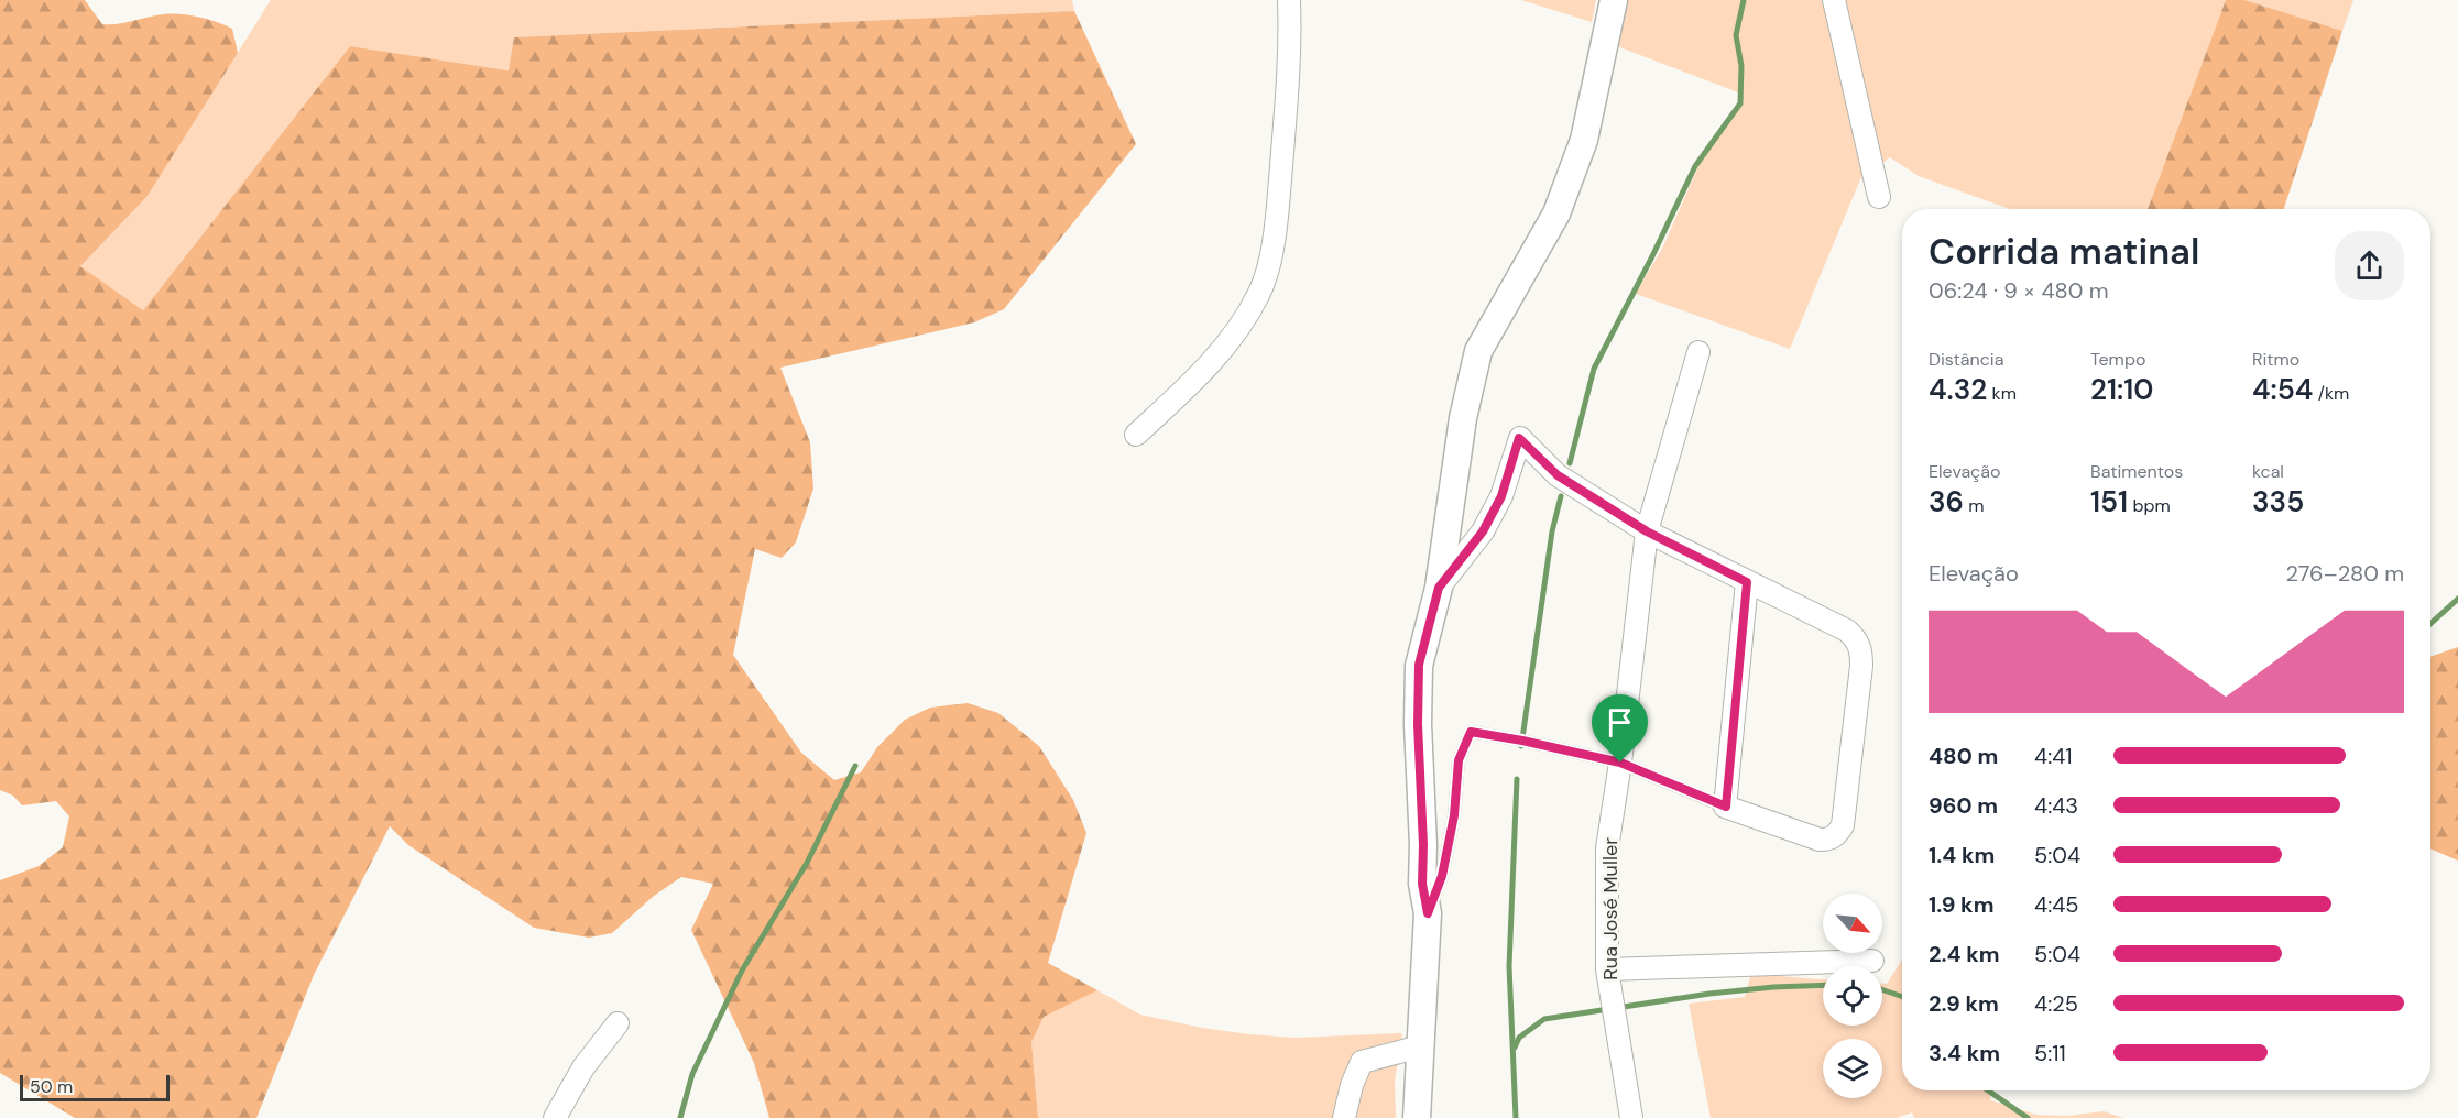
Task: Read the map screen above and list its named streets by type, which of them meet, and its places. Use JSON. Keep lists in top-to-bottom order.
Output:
{
  "streets": {
    "street": ["Rua José Muller"]
  },
  "scale_bar": "50 m",
  "north": "bottom right",
  "page": {
    "heading": ["Corrida matinal", "06:24 · 9 × 480 m"],
    "stats": [
      ["Distância", "4.32 km"],
      ["Tempo", "21:10"],
      ["Ritmo", "4:54 /km"],
      ["Elevação", "36 m"],
      ["Batimentos", "151 bpm"],
      ["kcal", "335"]
    ],
    "chart": ["Elevação", "276–280 m"],
    "list": [
      {
        "name": "480 m",
        "note": "4:41"
      },
      {
        "name": "960 m",
        "note": "4:43"
      },
      {
        "name": "1.4 km",
        "note": "5:04"
      },
      {
        "name": "1.9 km",
        "note": "4:45"
      },
      {
        "name": "2.4 km",
        "note": "5:04"
      },
      {
        "name": "2.9 km",
        "note": "4:25"
      },
      {
        "name": "3.4 km",
        "note": "5:11"
      }
    ],
    "scale": "50 m"
  }
}
